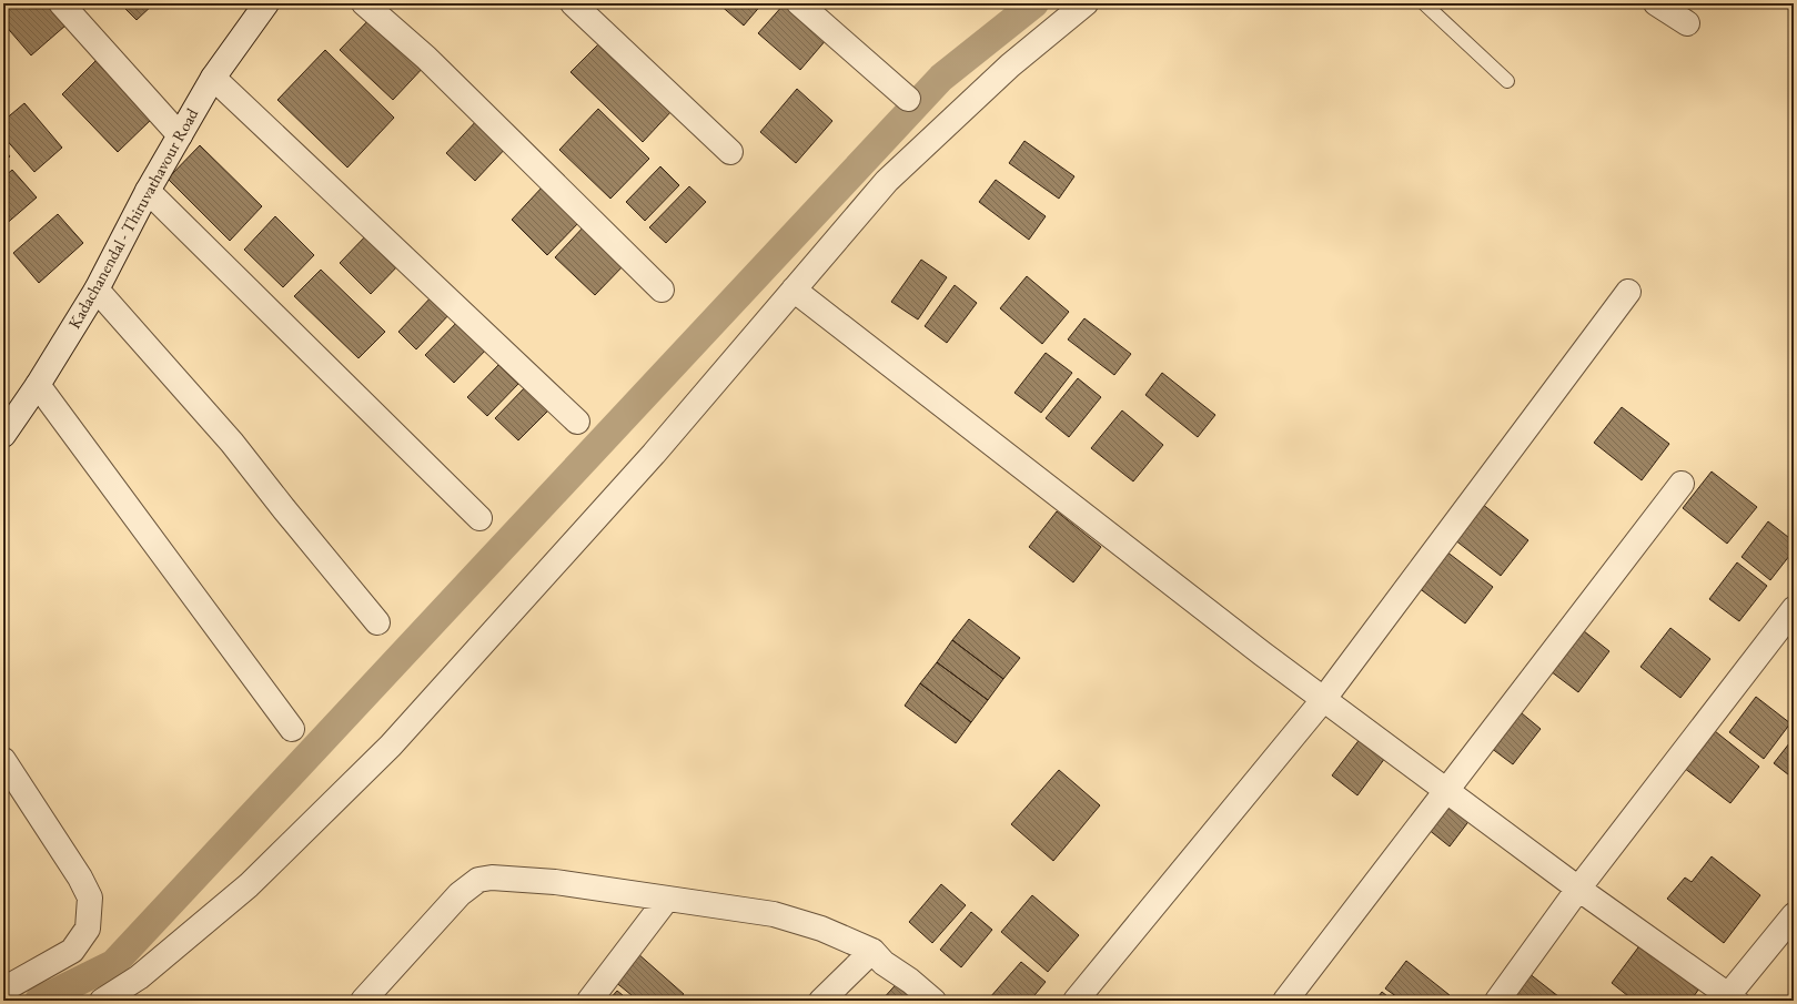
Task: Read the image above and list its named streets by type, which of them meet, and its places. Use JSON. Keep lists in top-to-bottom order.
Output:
{
  "streets": {
    "street": ["Kadachanendal - Thiruvathavour Road"]
  }
}
